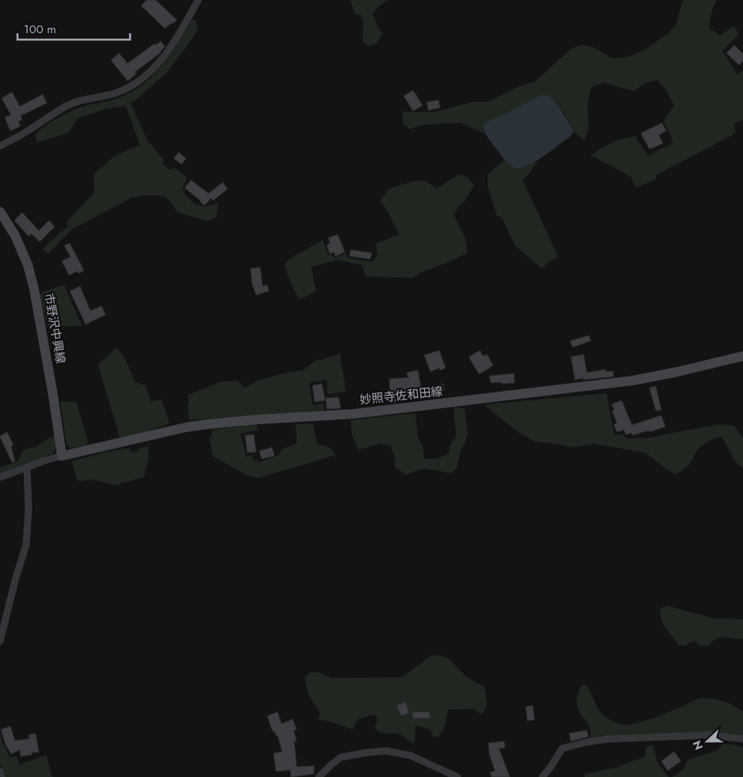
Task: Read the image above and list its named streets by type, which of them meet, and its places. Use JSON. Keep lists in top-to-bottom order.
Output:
{
  "streets": {
    "main road": ["市野沢中興線", "妙照寺佐和田線"]
  },
  "crossings": [
    ["市野沢中興線", "妙照寺佐和田線"]
  ],
  "scale_bar": "100 m",
  "north": "left"
}
